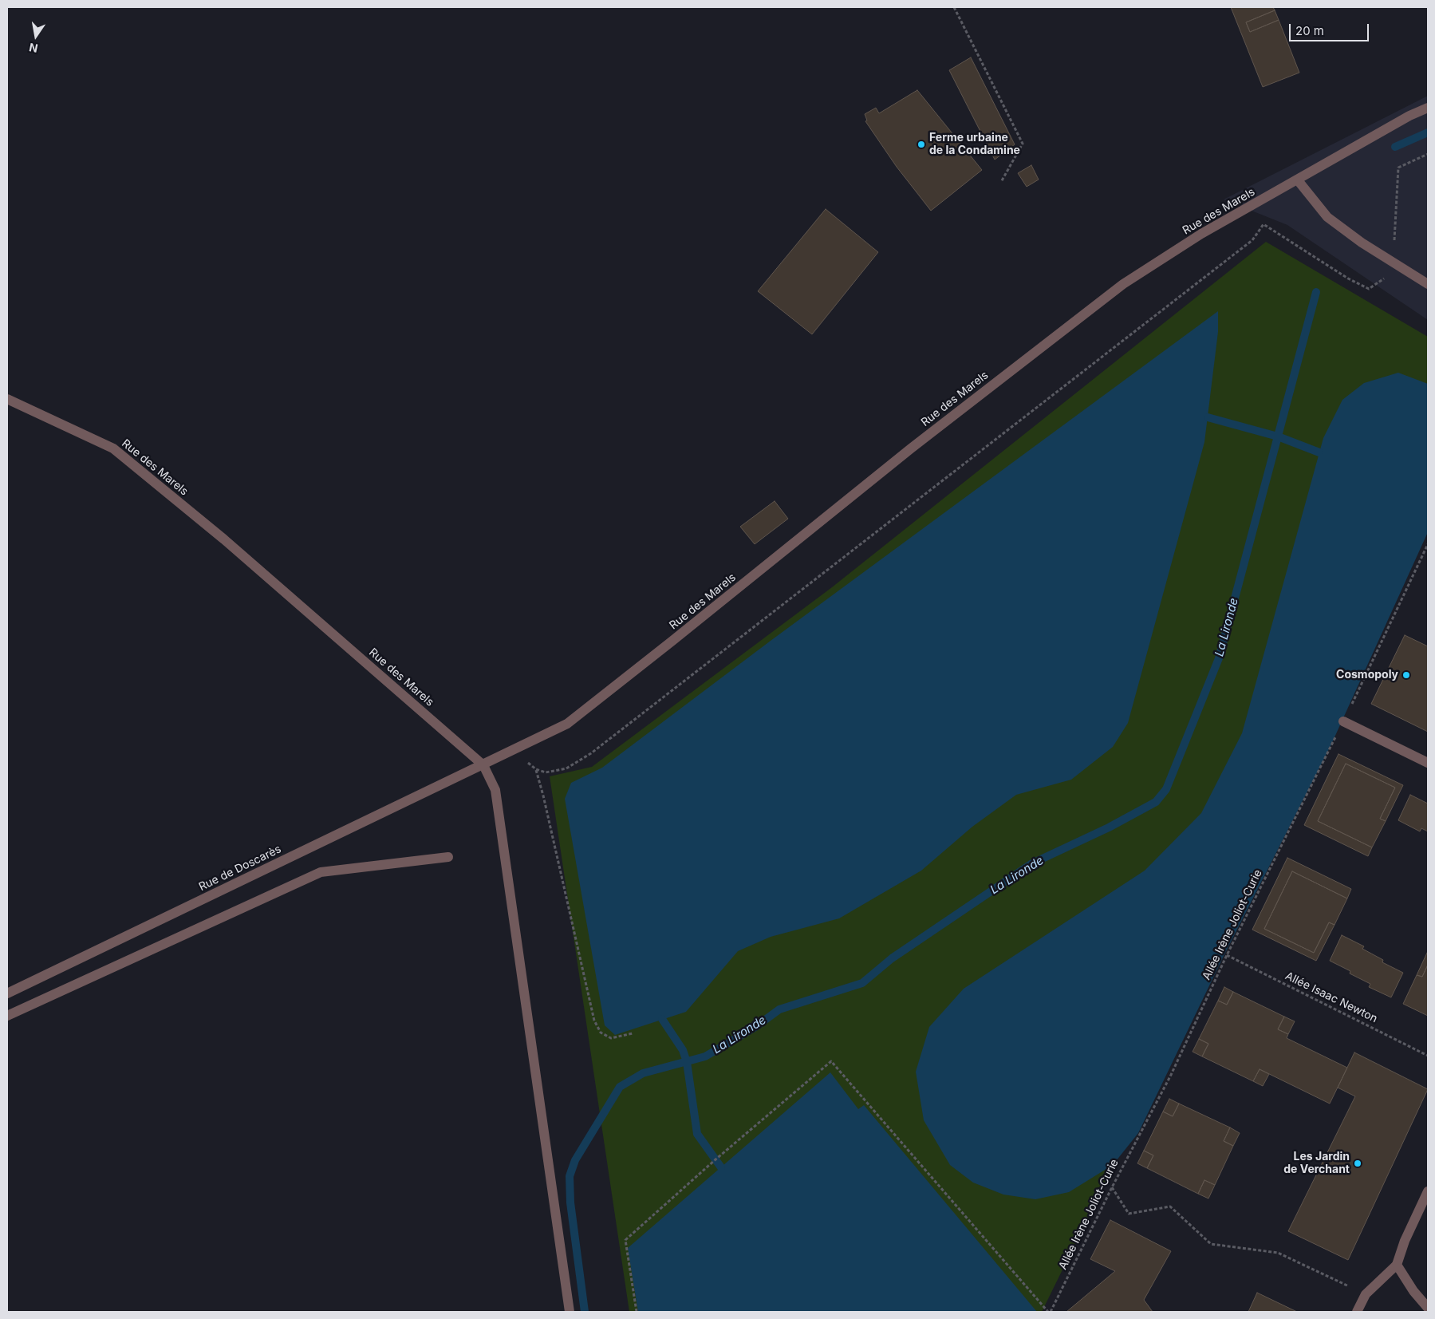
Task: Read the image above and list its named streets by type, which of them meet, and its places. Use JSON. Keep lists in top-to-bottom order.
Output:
{
  "streets": {
    "street": ["Rue des Marels", "Rue de Doscarès"],
    "path": ["Allée Irène Joliot-Curie", "Allée Isaac Newton"]
  },
  "crossings": [
    ["Rue des Marels", "Rue de Doscarès"],
    ["Allée Irène Joliot-Curie", "Allée Isaac Newton"]
  ],
  "water": ["La Lironde"],
  "places": ["Ferme urbaine de la Condamine", "Cosmopoly", "Les Jardin de Verchant"],
  "scale_bar": "20 m",
  "north": "bottom"
}
